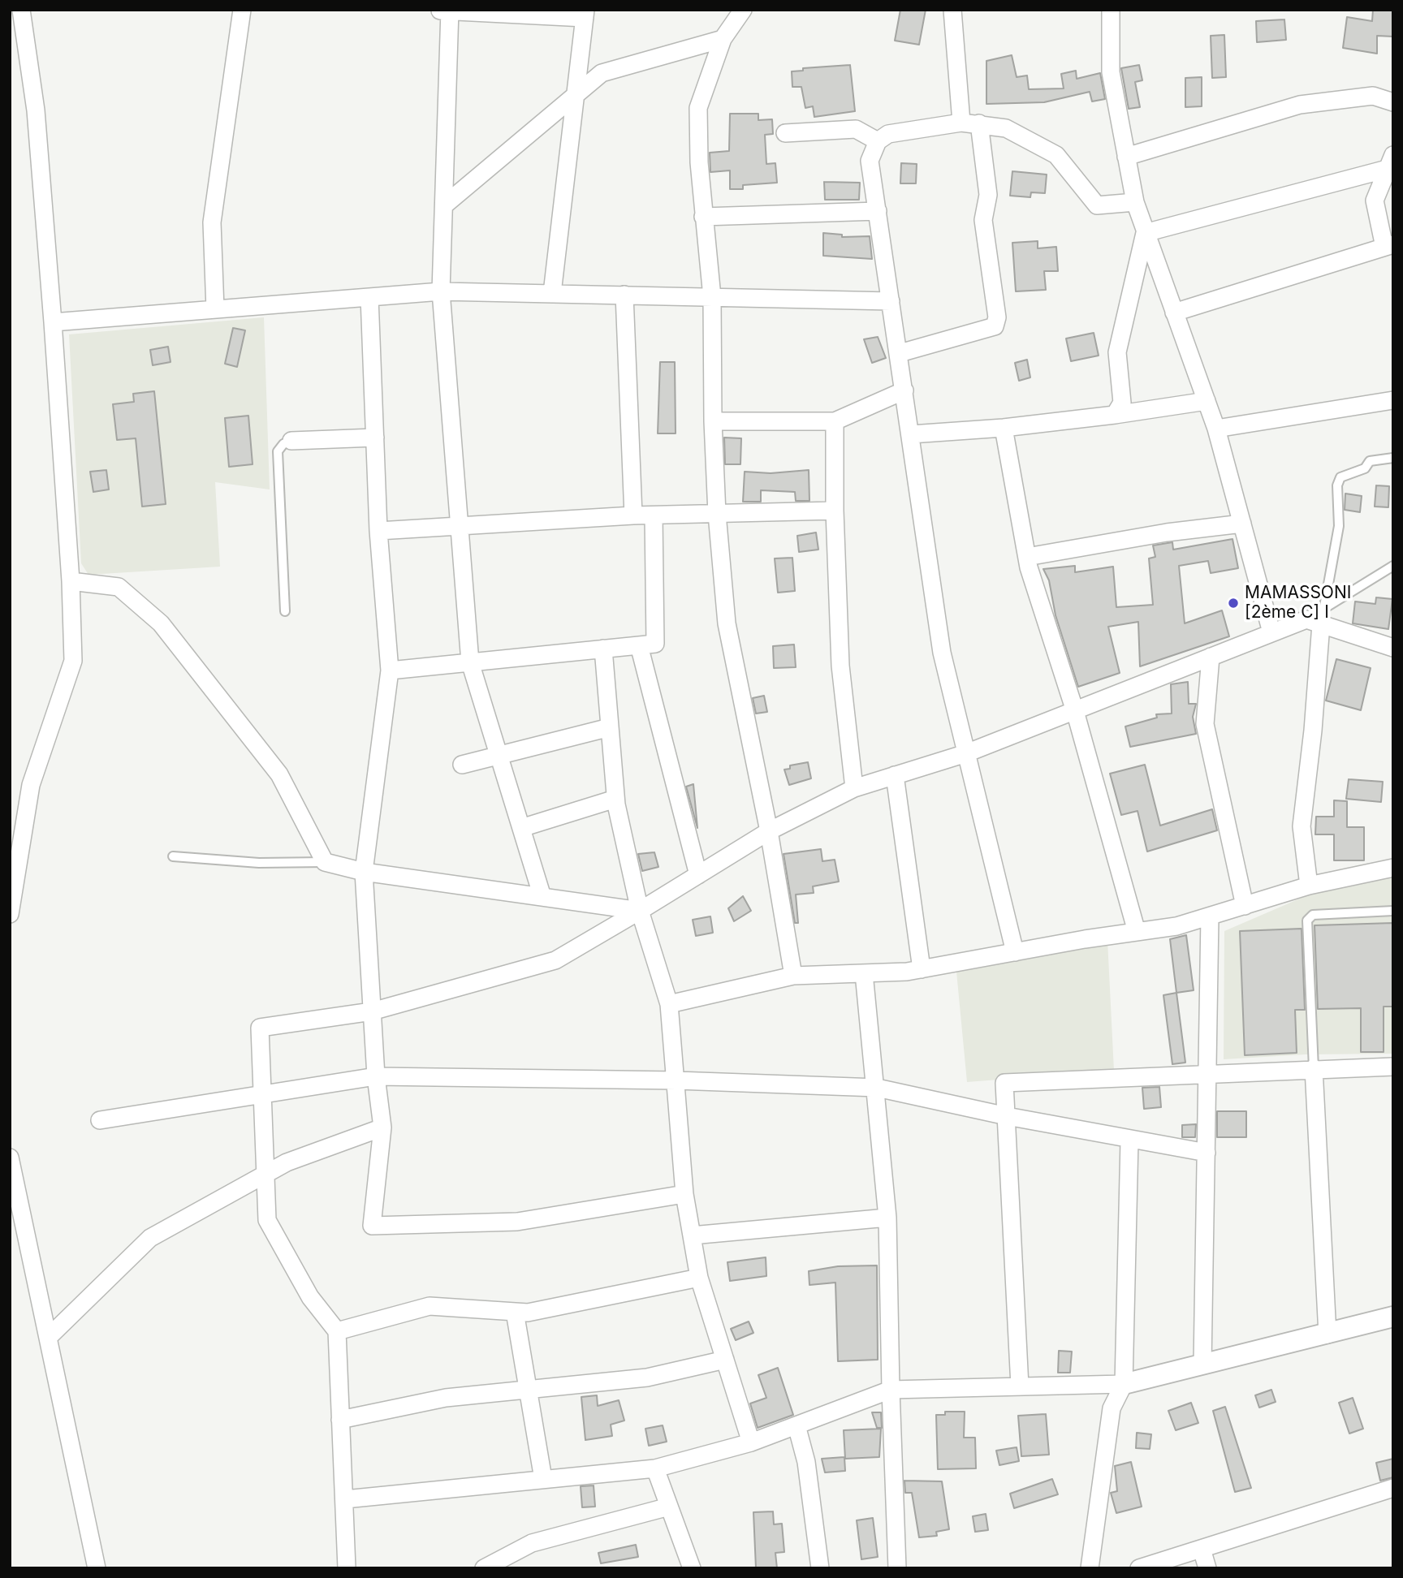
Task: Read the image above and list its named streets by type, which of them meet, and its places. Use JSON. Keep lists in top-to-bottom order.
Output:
{
  "places": ["MAMASSONI [2ème C] I"]
}
